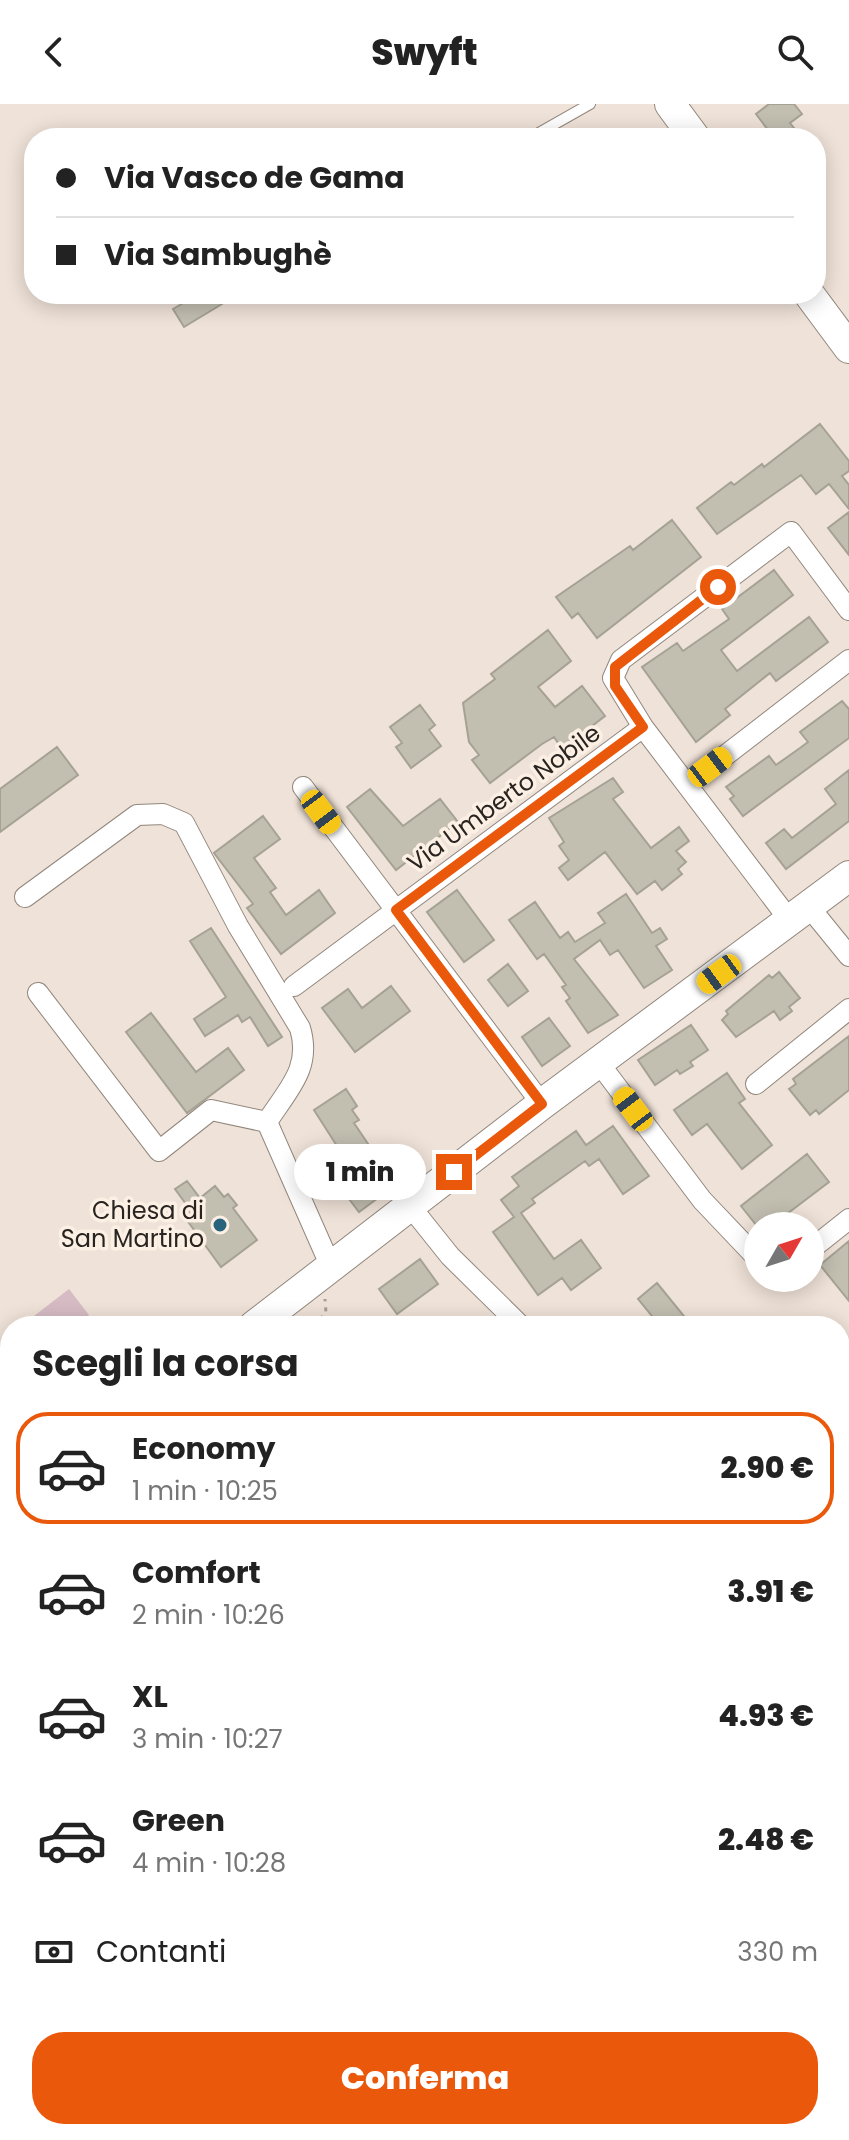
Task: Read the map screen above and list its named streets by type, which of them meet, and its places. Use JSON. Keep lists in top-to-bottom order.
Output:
{
  "streets": {
    "street": ["Via Umberto Nobile"]
  },
  "places": ["Chiesa di San Martino"],
  "north": "top right",
  "page": {
    "header": "Swyft",
    "banner": ["Via Vasco de Gama", "Via Sambughè"],
    "bubble": "1 min",
    "heading": "Scegli la corsa",
    "list": [
      {
        "name": "Economy",
        "note": "1 min · 10:25",
        "value": "2.90 €"
      },
      {
        "name": "Comfort",
        "note": "2 min · 10:26",
        "value": "3.91 €"
      },
      {
        "name": "XL",
        "note": "3 min · 10:27",
        "value": "4.93 €"
      },
      {
        "name": "Green",
        "note": "4 min · 10:28",
        "value": "2.48 €"
      }
    ],
    "pay": ["Contanti", "330 m"],
    "buttons": "Conferma"
  }
}
